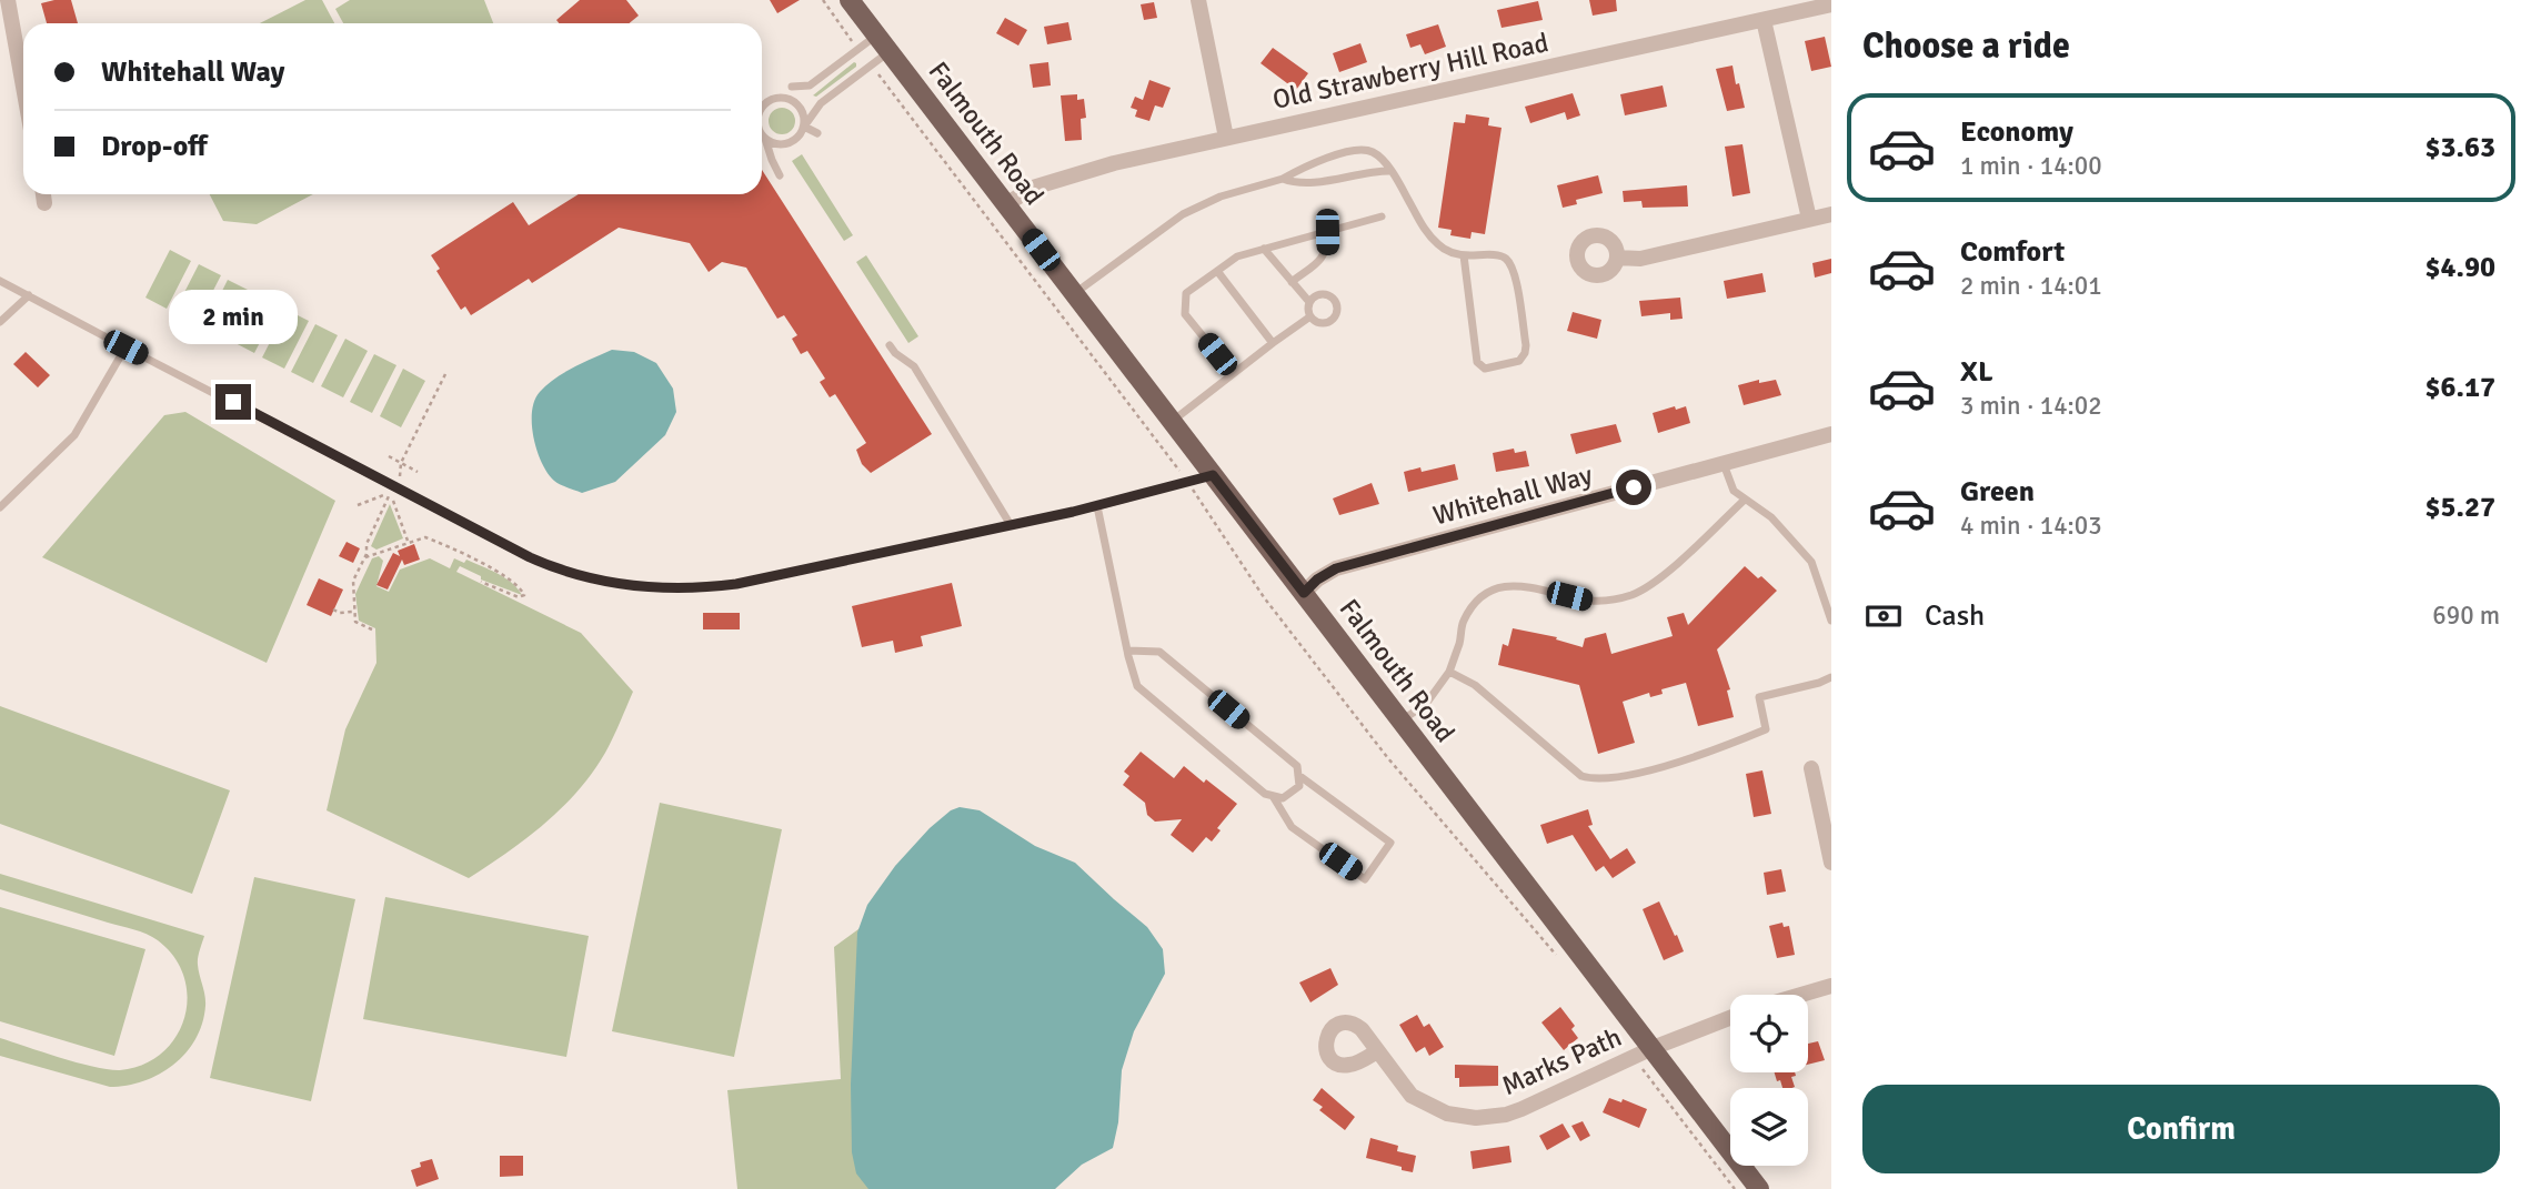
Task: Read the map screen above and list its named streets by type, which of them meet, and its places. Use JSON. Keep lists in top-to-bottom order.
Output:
{
  "streets": {
    "main road": ["Falmouth Road"],
    "street": ["Old Strawberry Hill Road", "Whitehall Way", "Marks Path"]
  },
  "crossings": [
    ["Old Strawberry Hill Road", "Falmouth Road"],
    ["Falmouth Road", "Whitehall Way"],
    ["Falmouth Road", "Marks Path"]
  ],
  "page": {
    "heading": "Choose a ride",
    "banner": ["Whitehall Way", "Drop-off"],
    "list": [
      {
        "name": "Economy",
        "note": "1 min · 14:00",
        "value": "$3.63"
      },
      {
        "name": "Comfort",
        "note": "2 min · 14:01",
        "value": "$4.90"
      },
      {
        "name": "XL",
        "note": "3 min · 14:02",
        "value": "$6.17"
      },
      {
        "name": "Green",
        "note": "4 min · 14:03",
        "value": "$5.27"
      }
    ],
    "bubble": "2 min",
    "pay": ["Cash", "690 m"],
    "buttons": "Confirm"
  }
}
